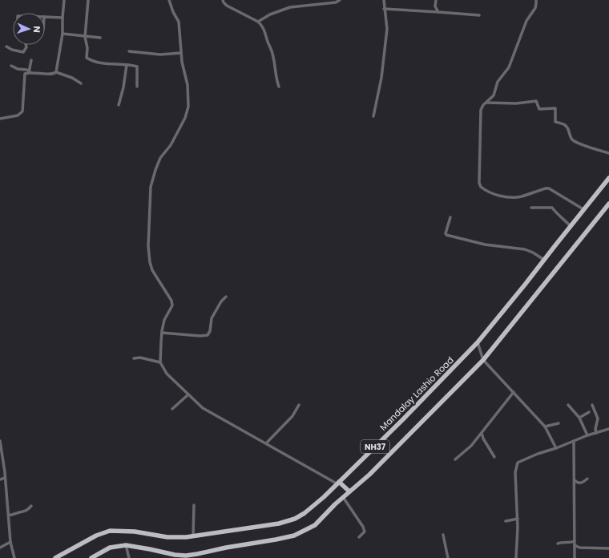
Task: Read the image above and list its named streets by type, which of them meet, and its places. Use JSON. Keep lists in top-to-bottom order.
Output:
{
  "streets": {
    "highway": ["Mandalay Lashio Road", "NH37"]
  },
  "north": "right"
}
